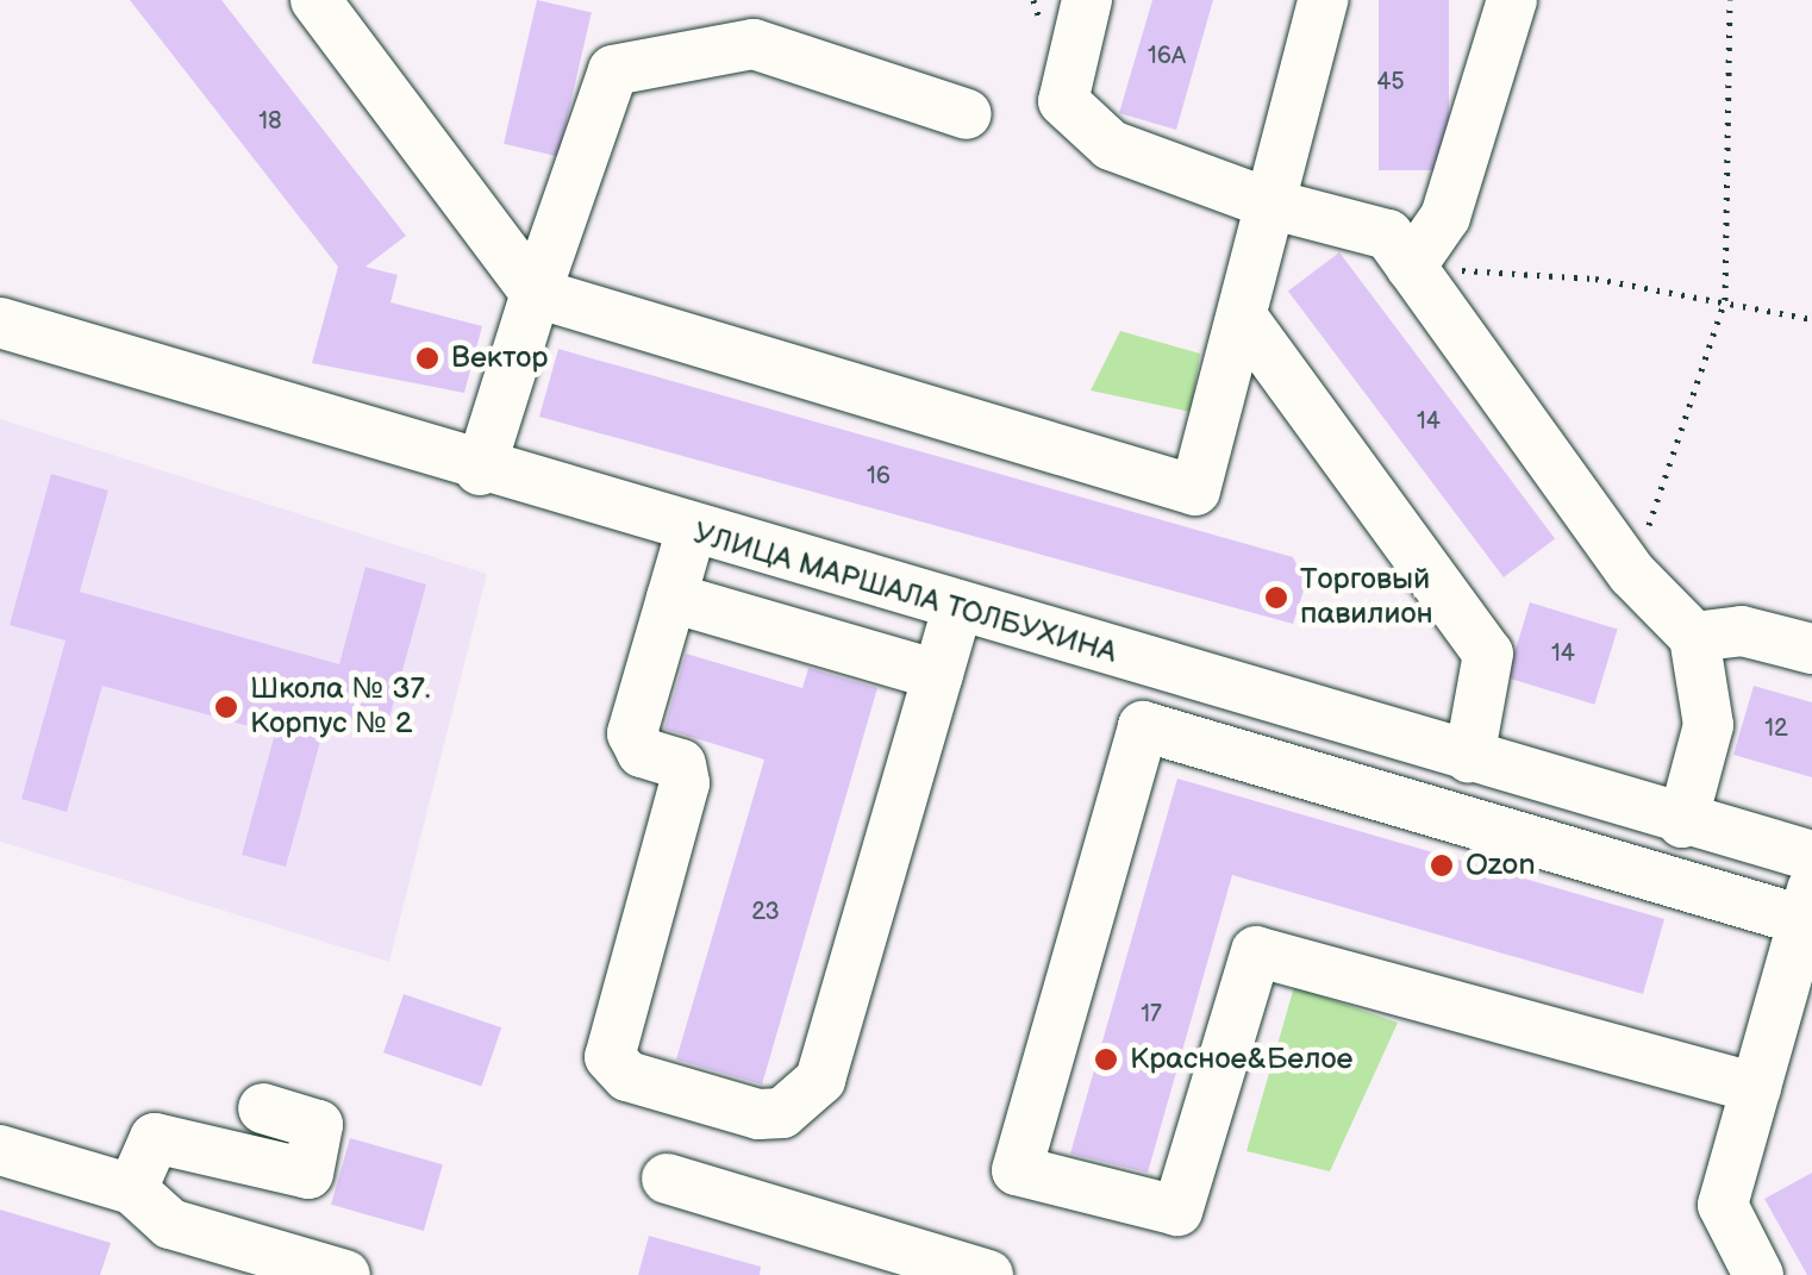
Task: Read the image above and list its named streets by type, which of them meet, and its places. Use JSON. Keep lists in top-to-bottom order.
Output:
{
  "streets": {
    "street": ["УЛИЦА МАРШАЛА ТОЛБУХИНА"]
  },
  "places": [
    "Вектор",
    "Торговый павилион",
    "Школа № 37. Корпус № 2",
    "Ozon",
    "Красное&Белое"
  ],
  "house_numbers": [
    "16А",
    "45",
    "18",
    "14",
    "16",
    "14",
    "12",
    "23",
    "17"
  ]
}
